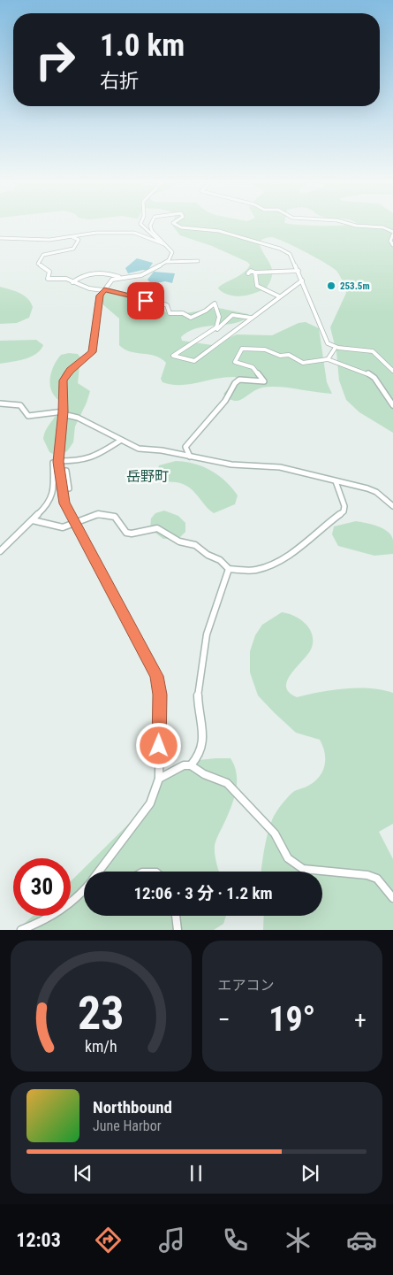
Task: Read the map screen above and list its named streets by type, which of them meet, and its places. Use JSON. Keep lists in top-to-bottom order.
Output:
{
  "districts": ["岳野町"],
  "places": ["253.5m"],
  "page": {
    "turn": ["1.0 km", "右折"],
    "limit": "30",
    "trip": "12:06 · 3 分 · 1.2 km",
    "tile": "エアコン",
    "heat": ["−", "19°", "+"],
    "song": ["Northbound", "June Harbor"],
    "tabs": "12:03",
    "gauge": ["23", "km/h"]
  }
}
